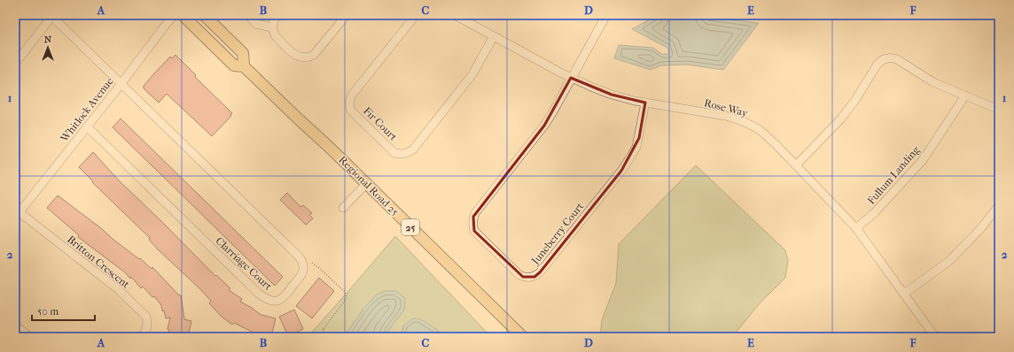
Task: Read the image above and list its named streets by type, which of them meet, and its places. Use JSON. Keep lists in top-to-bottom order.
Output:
{
  "streets": {
    "main road": ["Regional Road 25", "25"],
    "street": [
      "Rose Way",
      "Whitlock Avenue",
      "Fir Court",
      "Fullum Landing",
      "Juneberry Court",
      "Britton Crescent",
      "Clarriage Court"
    ]
  },
  "crossings": [
    ["Rose Way", "Fir Court"],
    ["Rose Way", "Fullum Landing"],
    ["Rose Way", "Juneberry Court"],
    ["Whitlock Avenue", "Britton Crescent"],
    ["Whitlock Avenue", "Clarriage Court"]
  ],
  "scale_bar": "50 m",
  "north": "top",
  "grid": {
    "columns": [
      "A",
      "B",
      "C",
      "D",
      "E",
      "F"
    ],
    "rows": ["1", "2"]
  }
}
